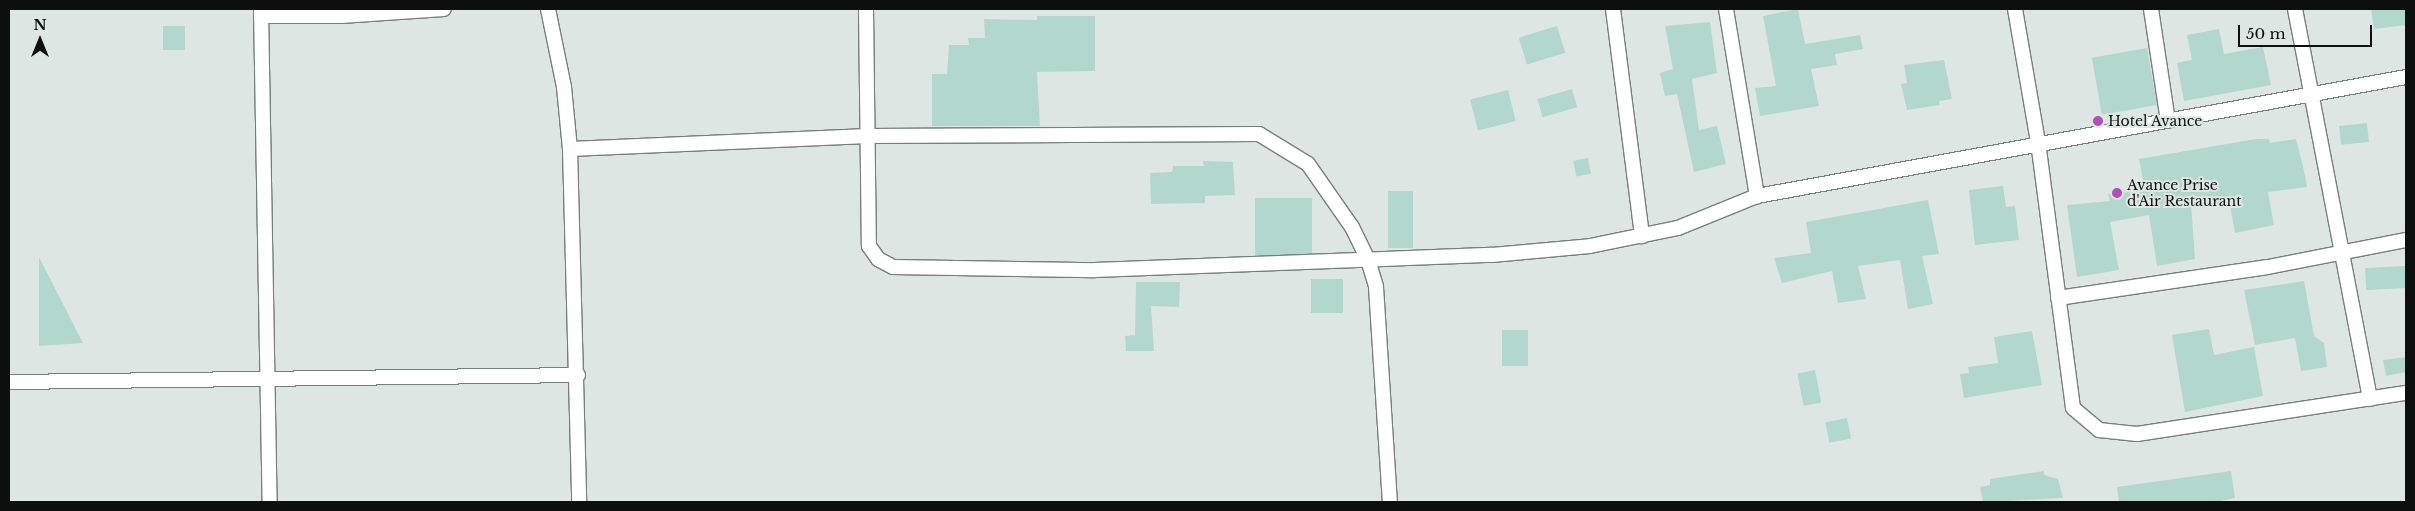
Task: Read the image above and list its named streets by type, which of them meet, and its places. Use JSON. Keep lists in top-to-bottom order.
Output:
{
  "places": ["Hotel Avance", "Avance Prise d'Air Restaurant"],
  "scale_bar": "50 m",
  "north": "top"
}
